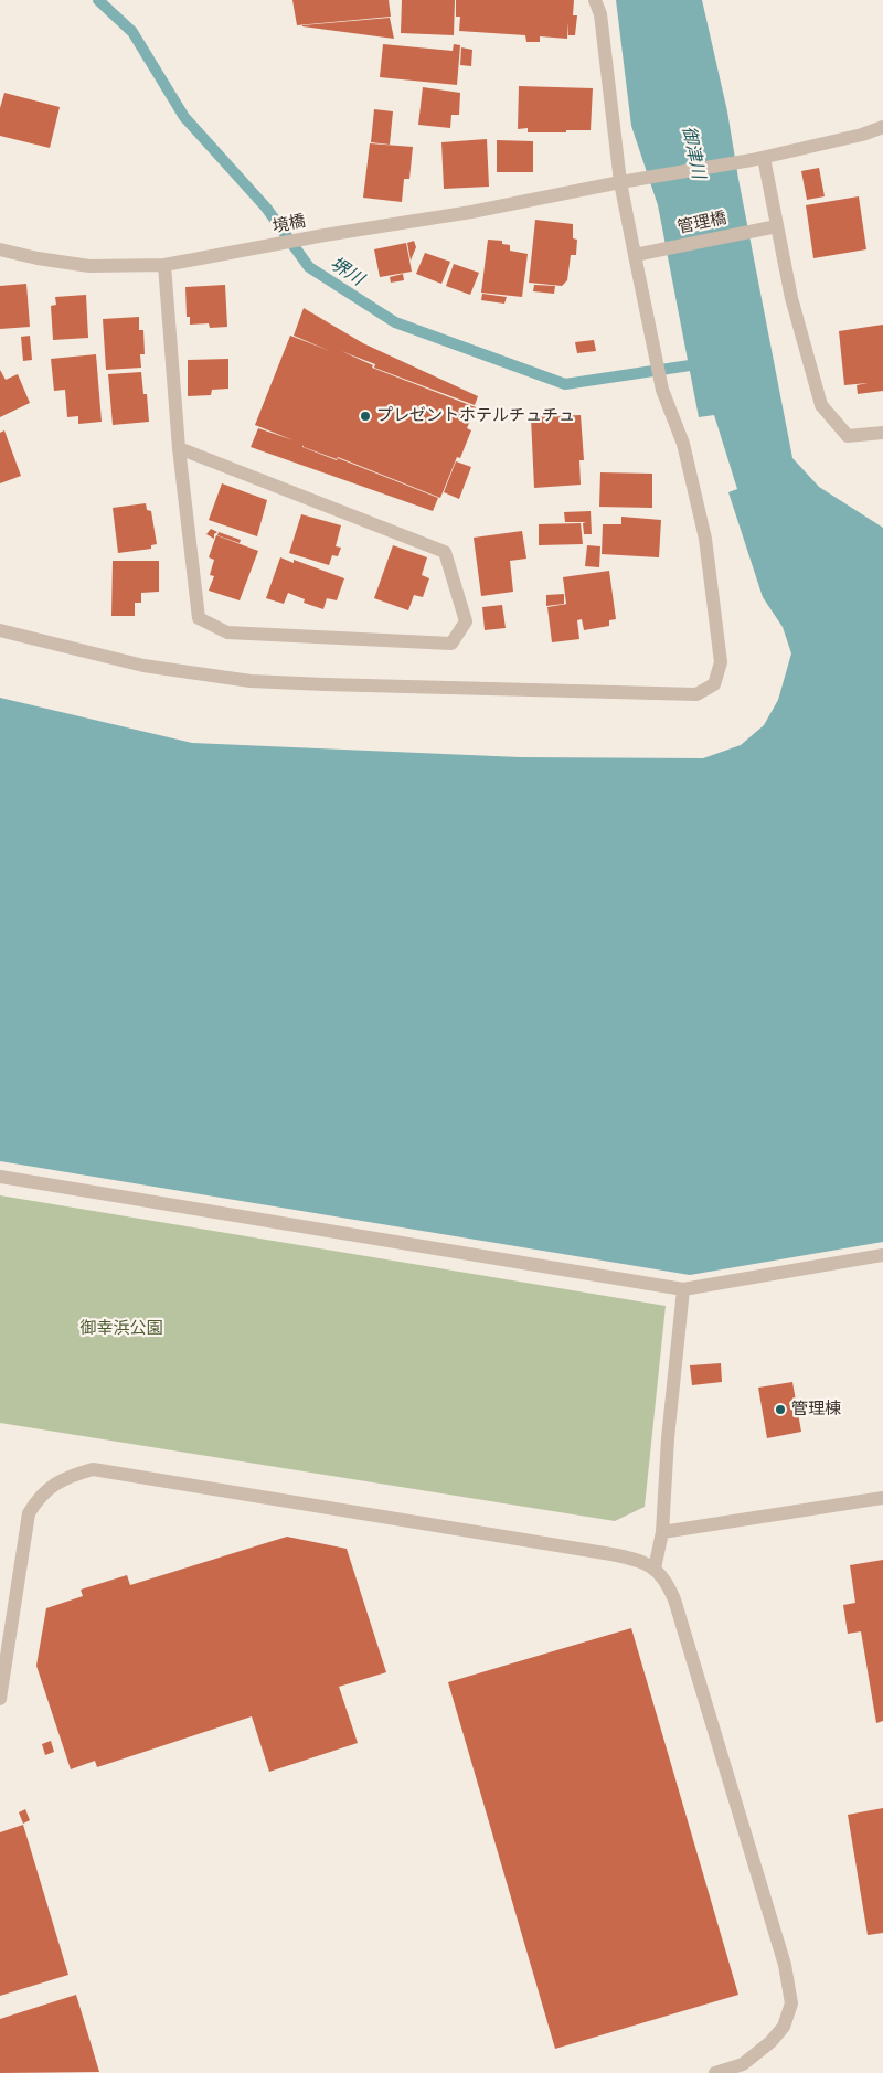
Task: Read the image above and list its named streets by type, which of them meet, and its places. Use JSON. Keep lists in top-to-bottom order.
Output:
{
  "streets": {
    "street": ["管理橋", "境橋"]
  },
  "water": ["御津川", "堺川"],
  "parks": ["御幸浜公園"],
  "places": ["プレゼントホテルチュチュ", "管理棟"]
}
